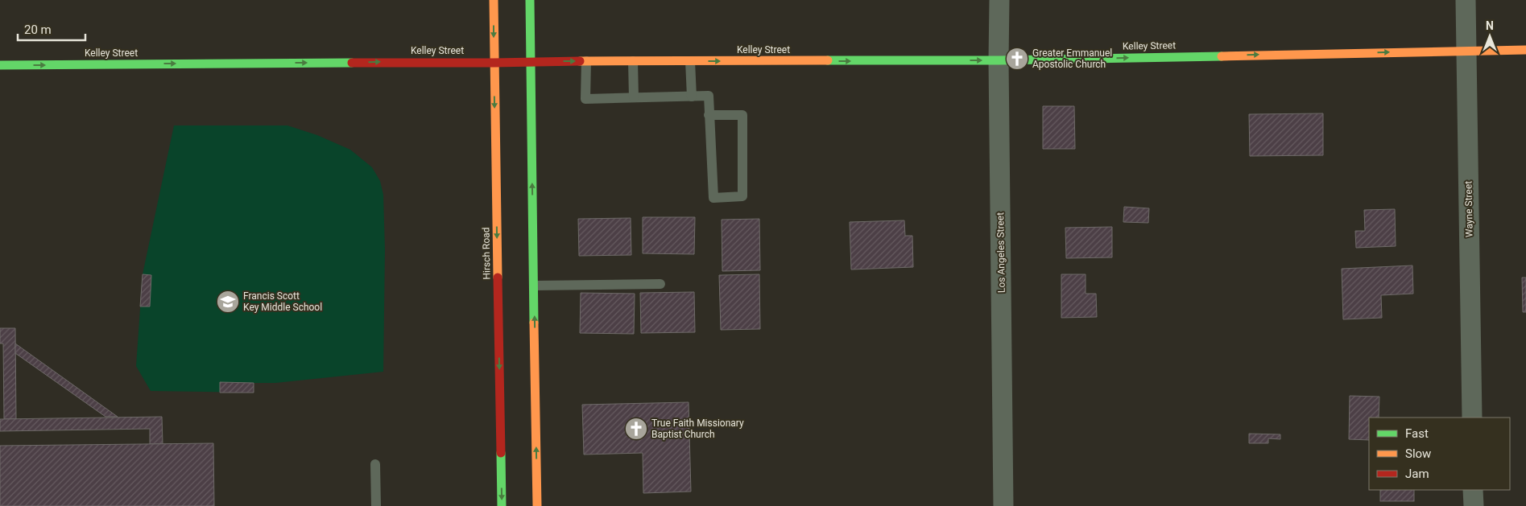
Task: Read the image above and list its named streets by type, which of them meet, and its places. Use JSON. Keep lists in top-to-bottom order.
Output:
{
  "streets": {
    "main road": ["Kelley Street", "Hirsch Road"],
    "street": ["Wayne Street", "Los Angeles Street"]
  },
  "crossings": [
    ["Kelley Street", "Wayne Street"],
    ["Kelley Street", "Los Angeles Street"],
    ["Kelley Street", "Hirsch Road"]
  ],
  "one_way": ["Kelley Street"],
  "places": {
    "church": ["Greater Emmanuel Apostolic Church", "True Faith Missionary Baptist Church"],
    "school or university": ["Francis Scott Key Middle School"]
  },
  "legend": ["Fast", "Slow", "Jam"],
  "scale_bar": "20 m",
  "north": "top"
}
